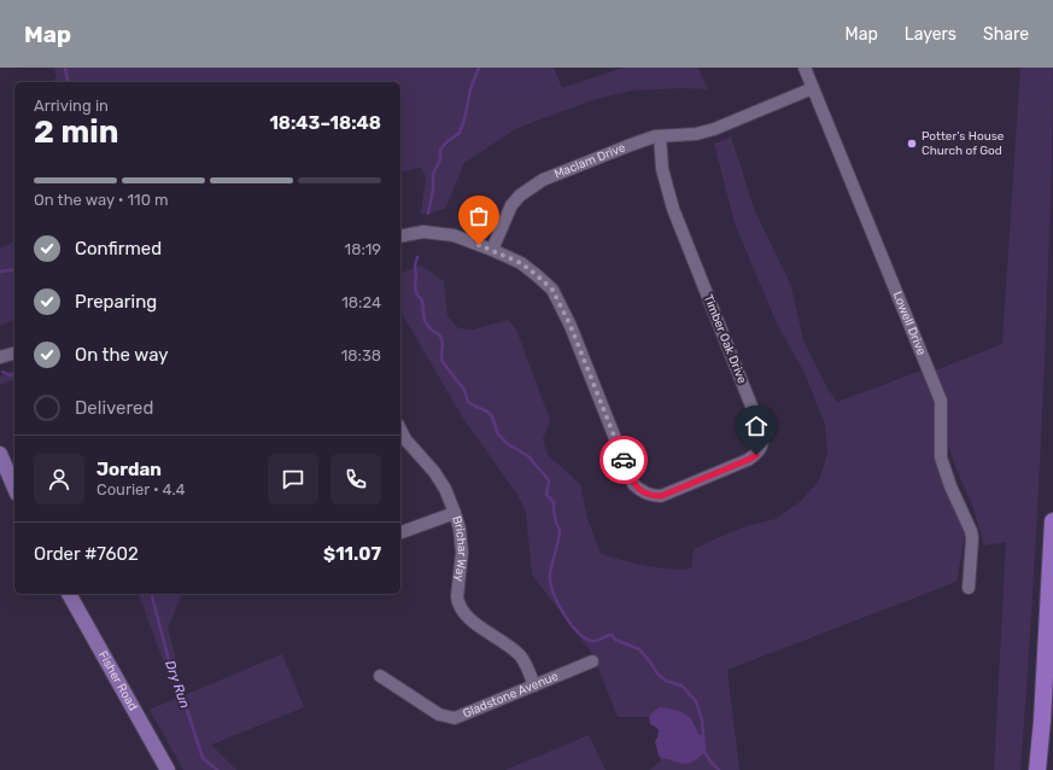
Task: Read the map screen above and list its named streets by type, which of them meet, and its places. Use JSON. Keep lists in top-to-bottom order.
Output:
{
  "streets": {
    "main road": ["Fisher Road"],
    "street": [
      "Maclam Drive",
      "Lowell Drive",
      "Timber Oak Drive",
      "Brichar Way",
      "Gladstone Avenue"
    ]
  },
  "crossings": [
    ["Maclam Drive", "Lowell Drive"],
    ["Maclam Drive", "Timber Oak Drive"],
    ["Brichar Way", "Gladstone Avenue"]
  ],
  "water": ["Dry Run"],
  "places": ["Potter's House Church of God"],
  "page": {
    "header": "Map",
    "nav": ["Map", "Layers", "Share"],
    "heading": ["2 min", "Arriving in", "18:43–18:48"],
    "panel": [
      "Jordan",
      "Courier · 4.4",
      "Order #7602",
      "$11.07"
    ],
    "bar": "On the way · 110 m",
    "list": [
      ["Confirmed", "18:19"],
      ["Preparing", "18:24"],
      ["On the way", "18:38"],
      "Delivered"
    ]
  }
}
